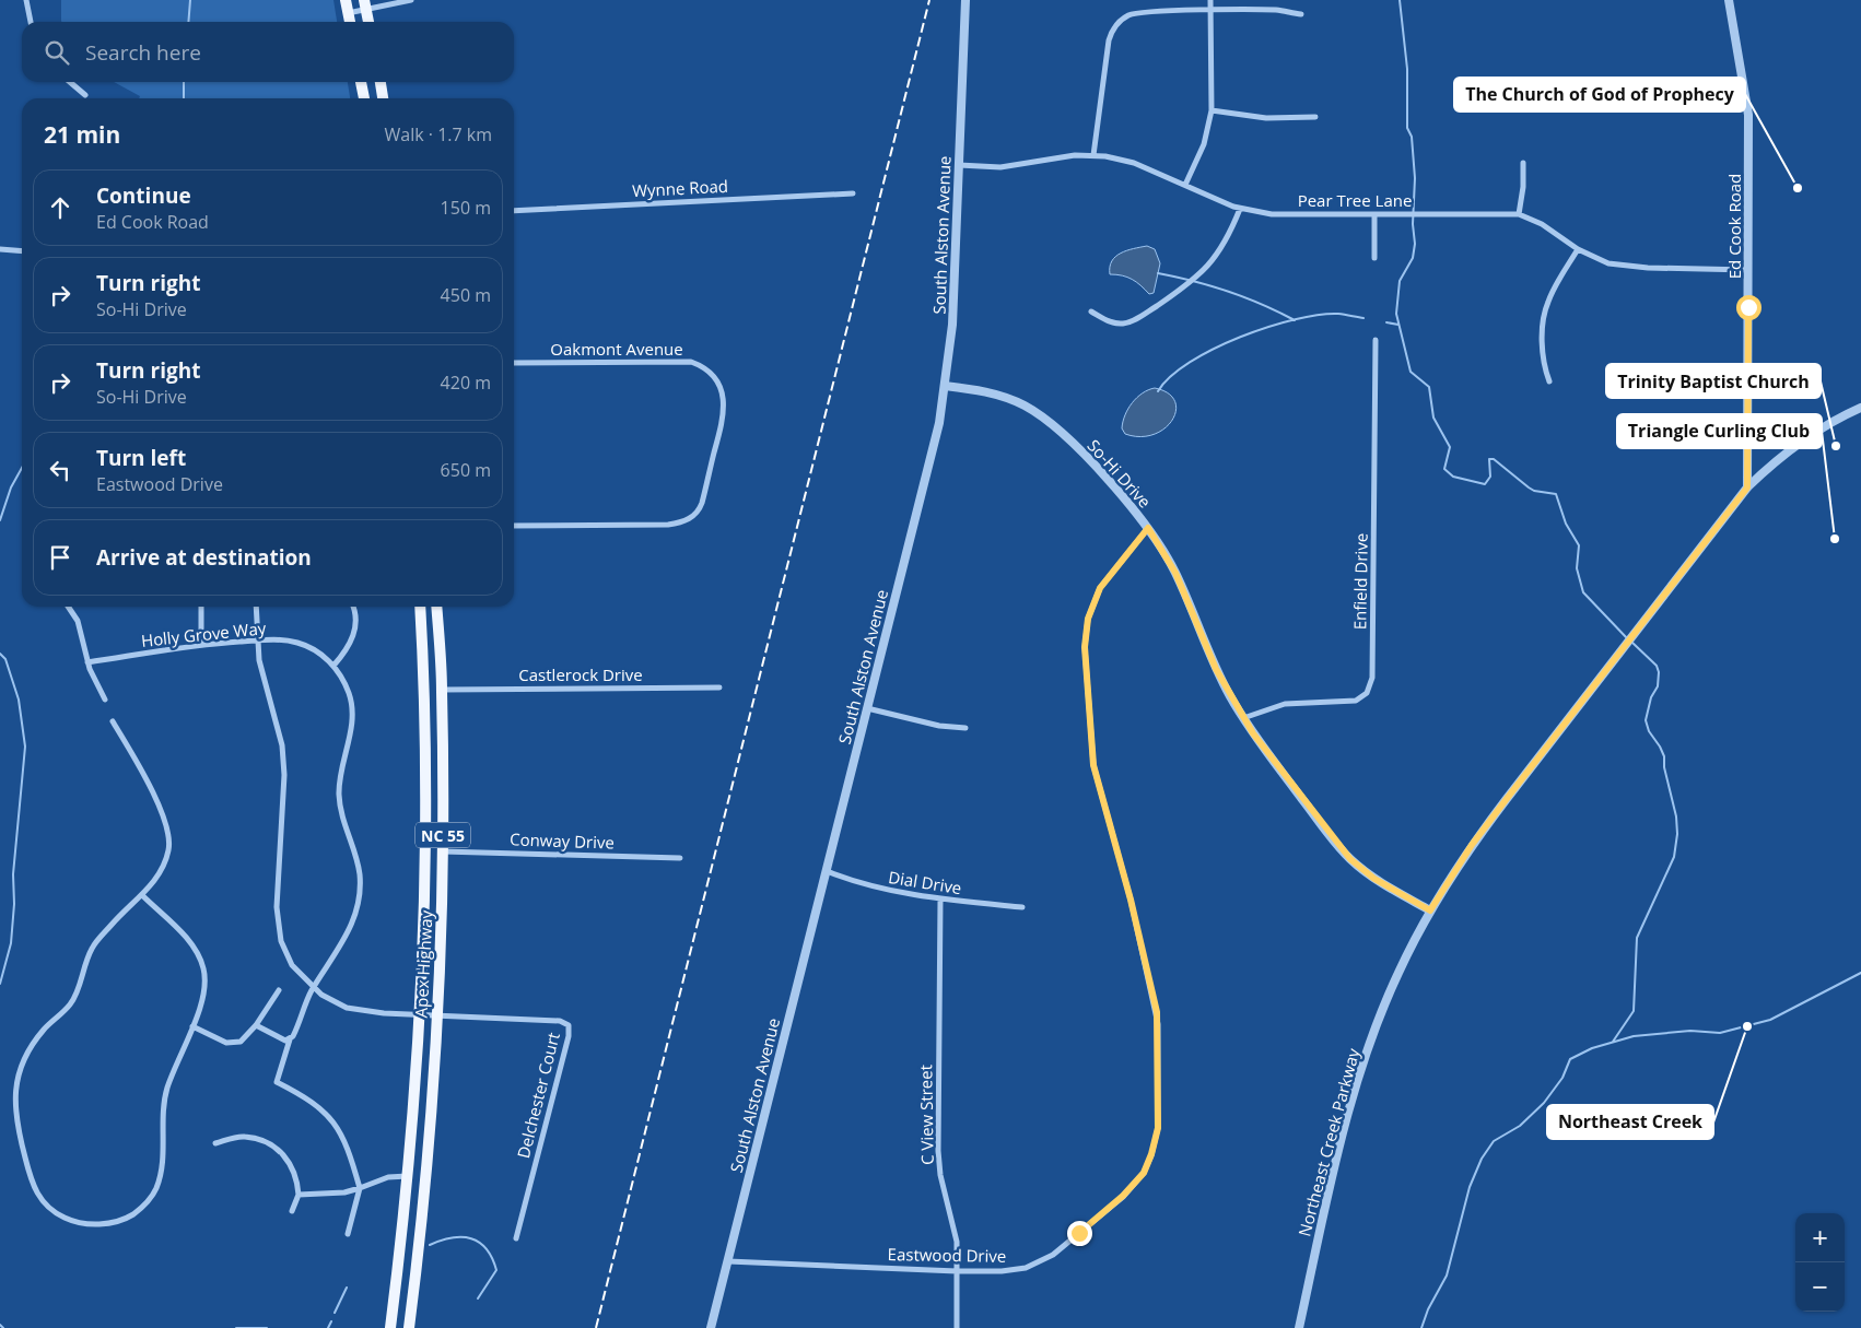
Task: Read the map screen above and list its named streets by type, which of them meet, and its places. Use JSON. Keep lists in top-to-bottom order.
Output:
{
  "streets": {
    "main road": ["NC 55", "Apex Highway"],
    "street": [
      "Wynne Road",
      "Pear Tree Lane",
      "Ed Cook Road",
      "South Alston Avenue",
      "Oakmont Avenue",
      "So-Hi Drive",
      "Enfield Drive",
      "Holly Grove Way",
      "Castlerock Drive",
      "Conway Drive",
      "Dial Drive",
      "Delchester Court",
      "C View Street",
      "Northeast Creek Parkway",
      "Eastwood Drive"
    ]
  },
  "crossings": [
    ["Pear Tree Lane", "Ed Cook Road"],
    ["Pear Tree Lane", "South Alston Avenue"],
    ["South Alston Avenue", "So-Hi Drive"],
    ["South Alston Avenue", "Dial Drive"],
    ["South Alston Avenue", "Eastwood Drive"],
    ["So-Hi Drive", "Enfield Drive"],
    ["So-Hi Drive", "Northeast Creek Parkway"],
    ["So-Hi Drive", "Eastwood Drive"],
    ["Castlerock Drive", "Apex Highway"],
    ["Conway Drive", "Apex Highway"],
    ["Dial Drive", "C View Street"],
    ["Apex Highway", "Delchester Court"],
    ["C View Street", "Eastwood Drive"]
  ],
  "places": [
    "The Church of God of Prophecy",
    "Trinity Baptist Church",
    "Triangle Curling Club",
    "Northeast Creek"
  ],
  "page": {
    "search": "Search here",
    "heading": ["21 min", "Walk · 1.7 km"],
    "list": [
      ["Continue", "Ed Cook Road", "150 m"],
      ["Turn right", "So-Hi Drive", "450 m"],
      ["Turn right", "So-Hi Drive", "420 m"],
      ["Turn left", "Eastwood Drive", "650 m"],
      "Arrive at destination"
    ],
    "map_buttons": ["+", "−"]
  }
}
